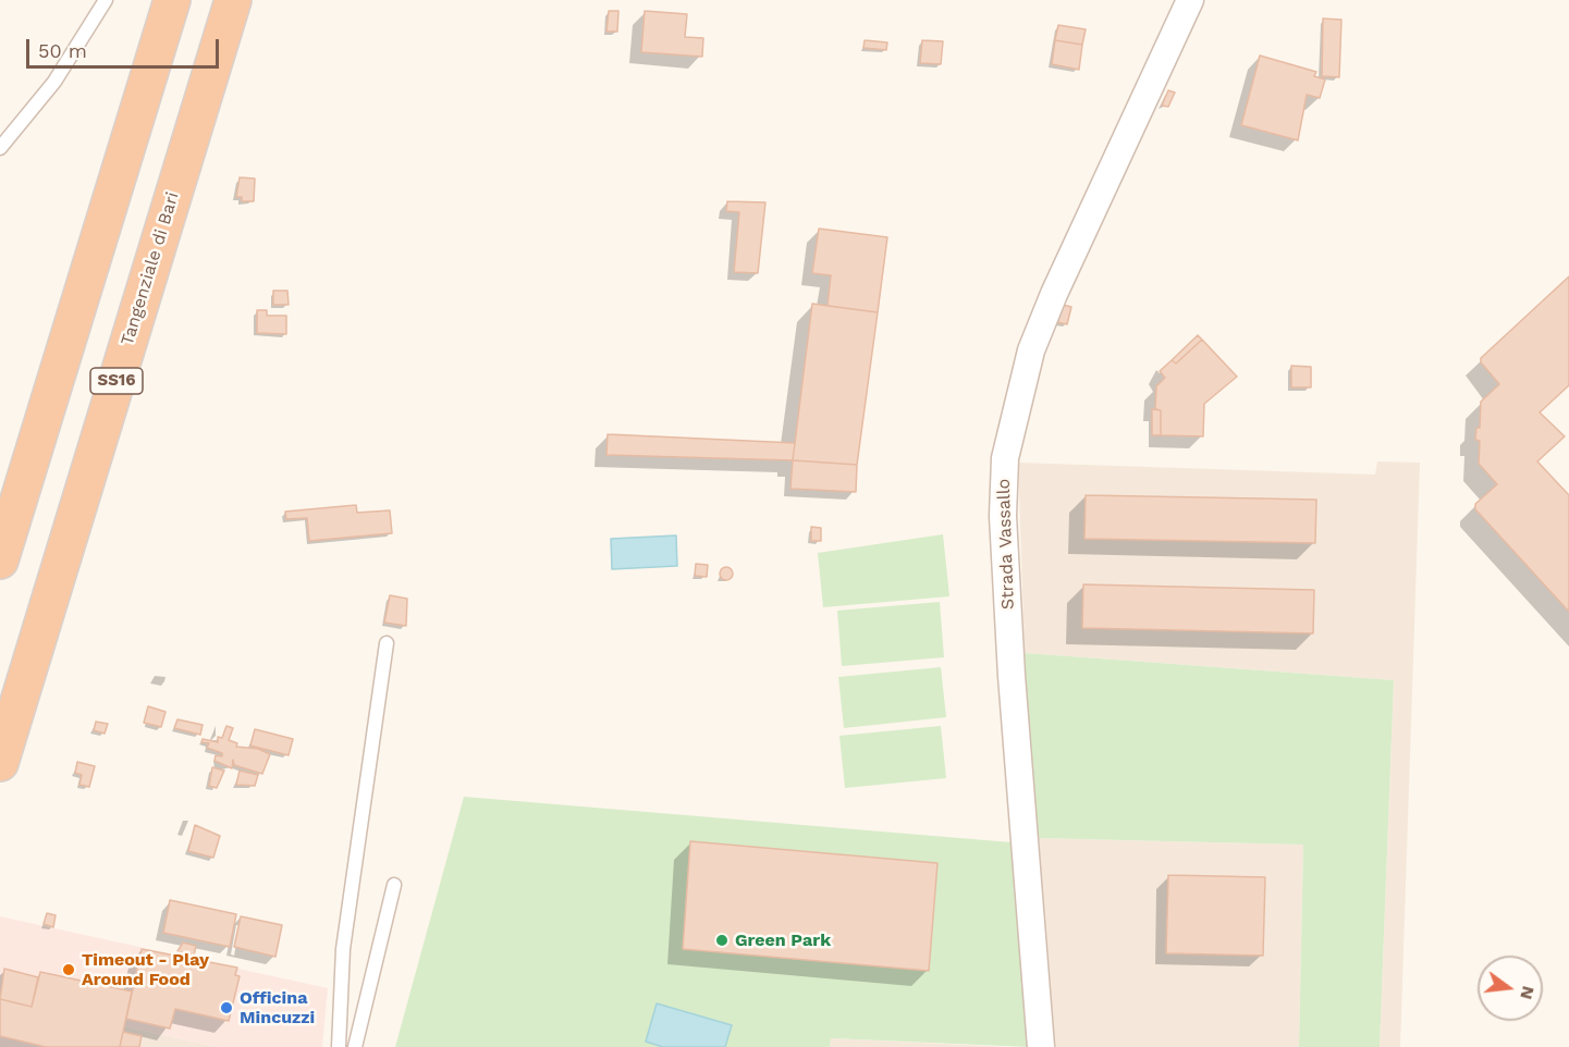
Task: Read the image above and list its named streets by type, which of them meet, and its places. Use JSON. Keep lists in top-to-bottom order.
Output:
{
  "streets": {
    "highway": ["Tangenziale di Bari", "SS16"],
    "street": ["Strada Vassallo"]
  },
  "places": ["Green Park", "Timeout - Play Around Food", "Officina Mincuzzi"],
  "scale_bar": "50 m",
  "north": "right"
}
